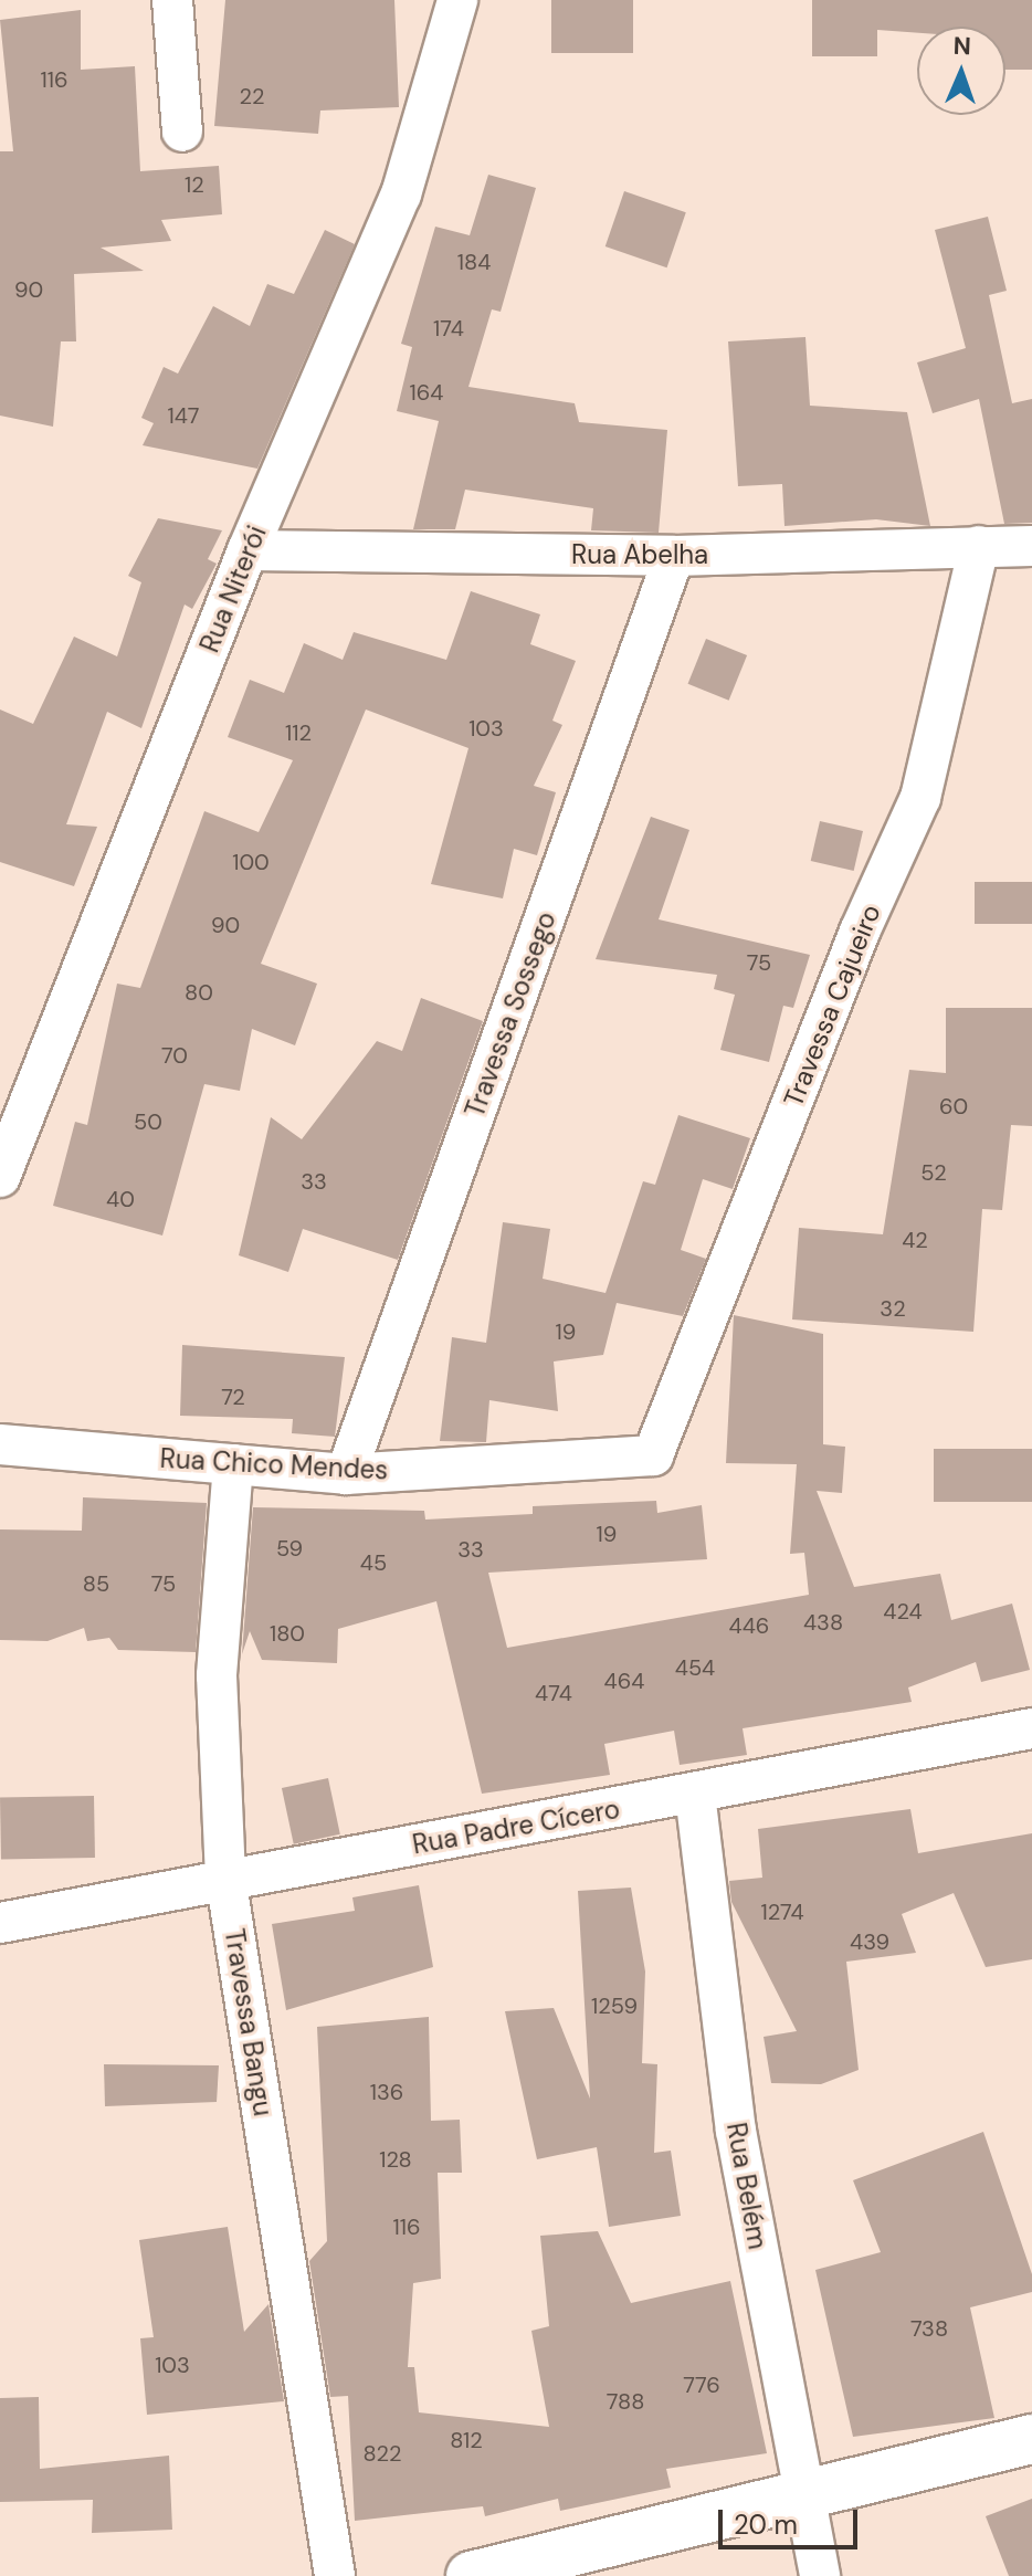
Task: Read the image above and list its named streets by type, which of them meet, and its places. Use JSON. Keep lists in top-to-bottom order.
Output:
{
  "streets": {
    "street": [
      "Rua Abelha",
      "Rua Niterói",
      "Travessa Cajueiro",
      "Travessa Sossego",
      "Rua Chico Mendes",
      "Rua Padre Cícero",
      "Travessa Bangu",
      "Rua Belém"
    ]
  },
  "crossings": [
    ["Rua Abelha", "Rua Niterói"],
    ["Rua Abelha", "Travessa Cajueiro"],
    ["Rua Abelha", "Travessa Sossego"],
    ["Travessa Cajueiro", "Rua Chico Mendes"],
    ["Travessa Sossego", "Rua Chico Mendes"],
    ["Rua Chico Mendes", "Travessa Bangu"],
    ["Rua Padre Cícero", "Travessa Bangu"],
    ["Rua Padre Cícero", "Rua Belém"]
  ],
  "house_numbers": [
    "116",
    "22",
    "12",
    "184",
    "90",
    "174",
    "164",
    "147",
    "103",
    "112",
    "100",
    "90",
    "75",
    "80",
    "70",
    "60",
    "50",
    "52",
    "33",
    "40",
    "42",
    "32",
    "19",
    "72",
    "19",
    "59",
    "33",
    "45",
    "85",
    "75",
    "424",
    "438",
    "446",
    "180",
    "454",
    "464",
    "474",
    "1274",
    "439",
    "1259",
    "136",
    "128",
    "116",
    "738",
    "103",
    "776",
    "788",
    "812",
    "822"
  ],
  "scale_bar": "20 m",
  "north": "top"
}
